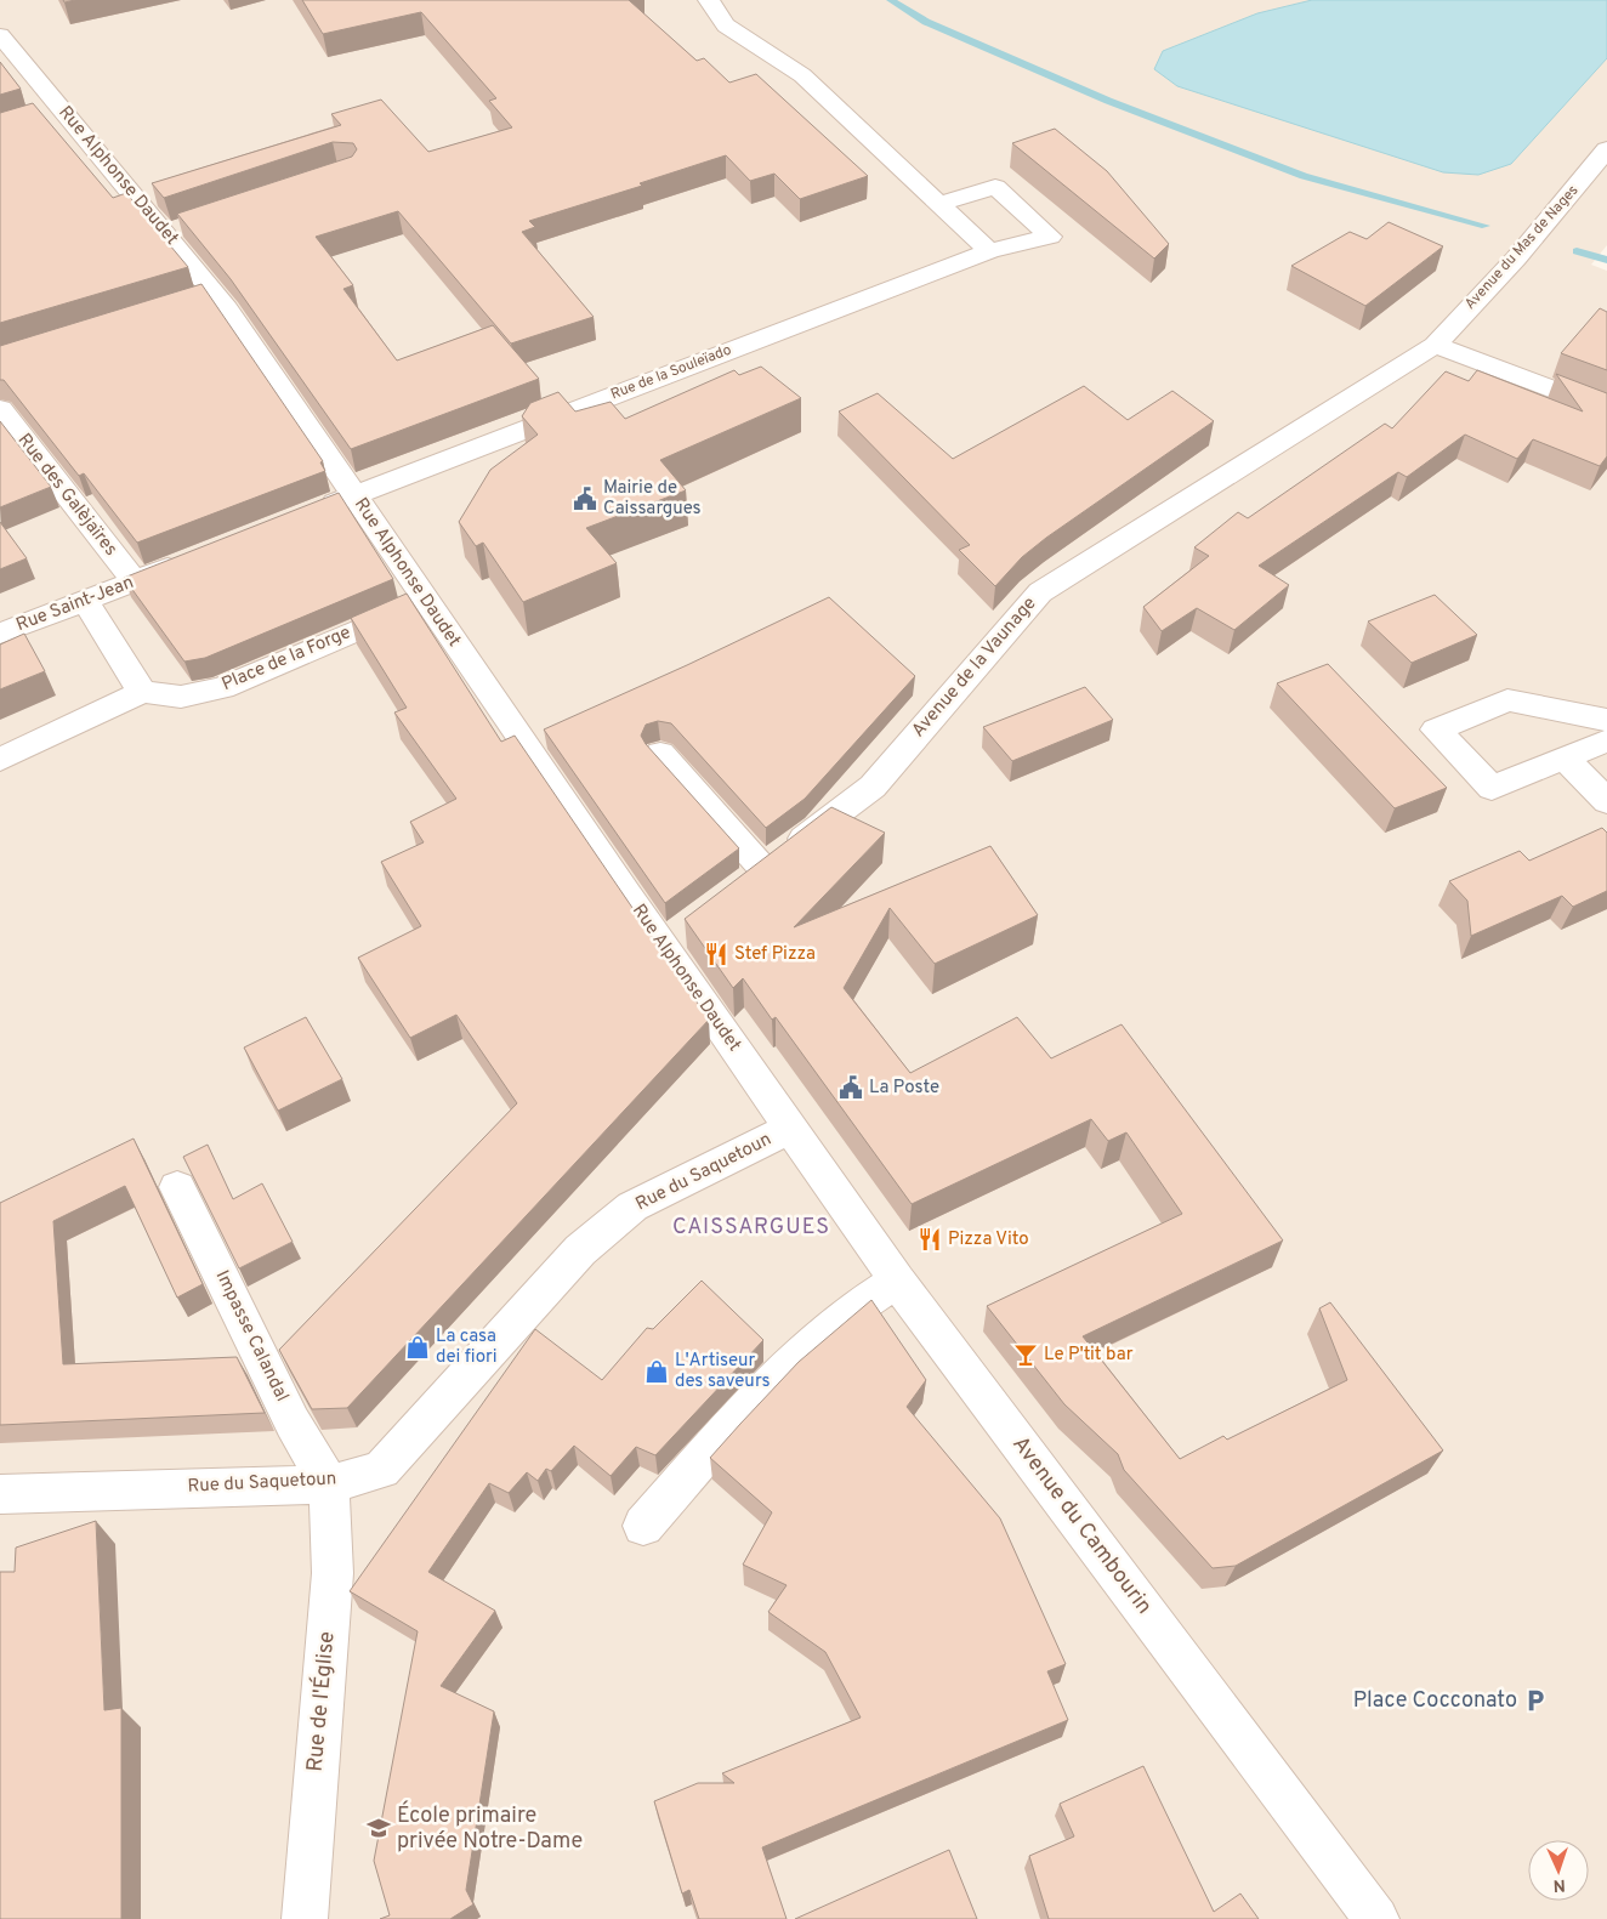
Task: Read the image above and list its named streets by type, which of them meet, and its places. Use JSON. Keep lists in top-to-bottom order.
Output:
{
  "streets": {
    "street": [
      "Rue Alphonse Daudet",
      "Avenue du Mas de Nages",
      "Rue de la Souleïado",
      "Rue des Galèjaïres",
      "Rue Saint-Jean",
      "Place de la Forge",
      "Avenue de la Vaunage",
      "Rue du Saquetoun",
      "Impasse Calandal",
      "Avenue du Cambourin",
      "Rue de l'Église"
    ]
  },
  "crossings": [
    ["Rue Alphonse Daudet", "Rue de la Souleïado"],
    ["Rue Alphonse Daudet", "Place de la Forge"],
    ["Rue Alphonse Daudet", "Rue du Saquetoun"],
    ["Rue Alphonse Daudet", "Avenue du Cambourin"],
    ["Avenue du Mas de Nages", "Avenue de la Vaunage"],
    ["Rue des Galèjaïres", "Rue Saint-Jean"],
    ["Rue du Saquetoun", "Impasse Calandal"],
    ["Rue du Saquetoun", "Avenue du Cambourin"],
    ["Rue du Saquetoun", "Rue de l'Église"],
    ["Impasse Calandal", "Rue de l'Église"]
  ],
  "districts": ["CAISSARGUES"],
  "places": {
    "public building": ["Mairie de Caissargues", "La Poste"],
    "restaurant": ["Stef Pizza", "Pizza Vito"],
    "shop": ["La casa dei fiori", "L'Artiseur des saveurs"],
    "bar": ["Le P'tit bar"],
    "parking": ["Place Cocconato"],
    "school or university": ["École primaire privée Notre-Dame"]
  },
  "north": "bottom"
}
